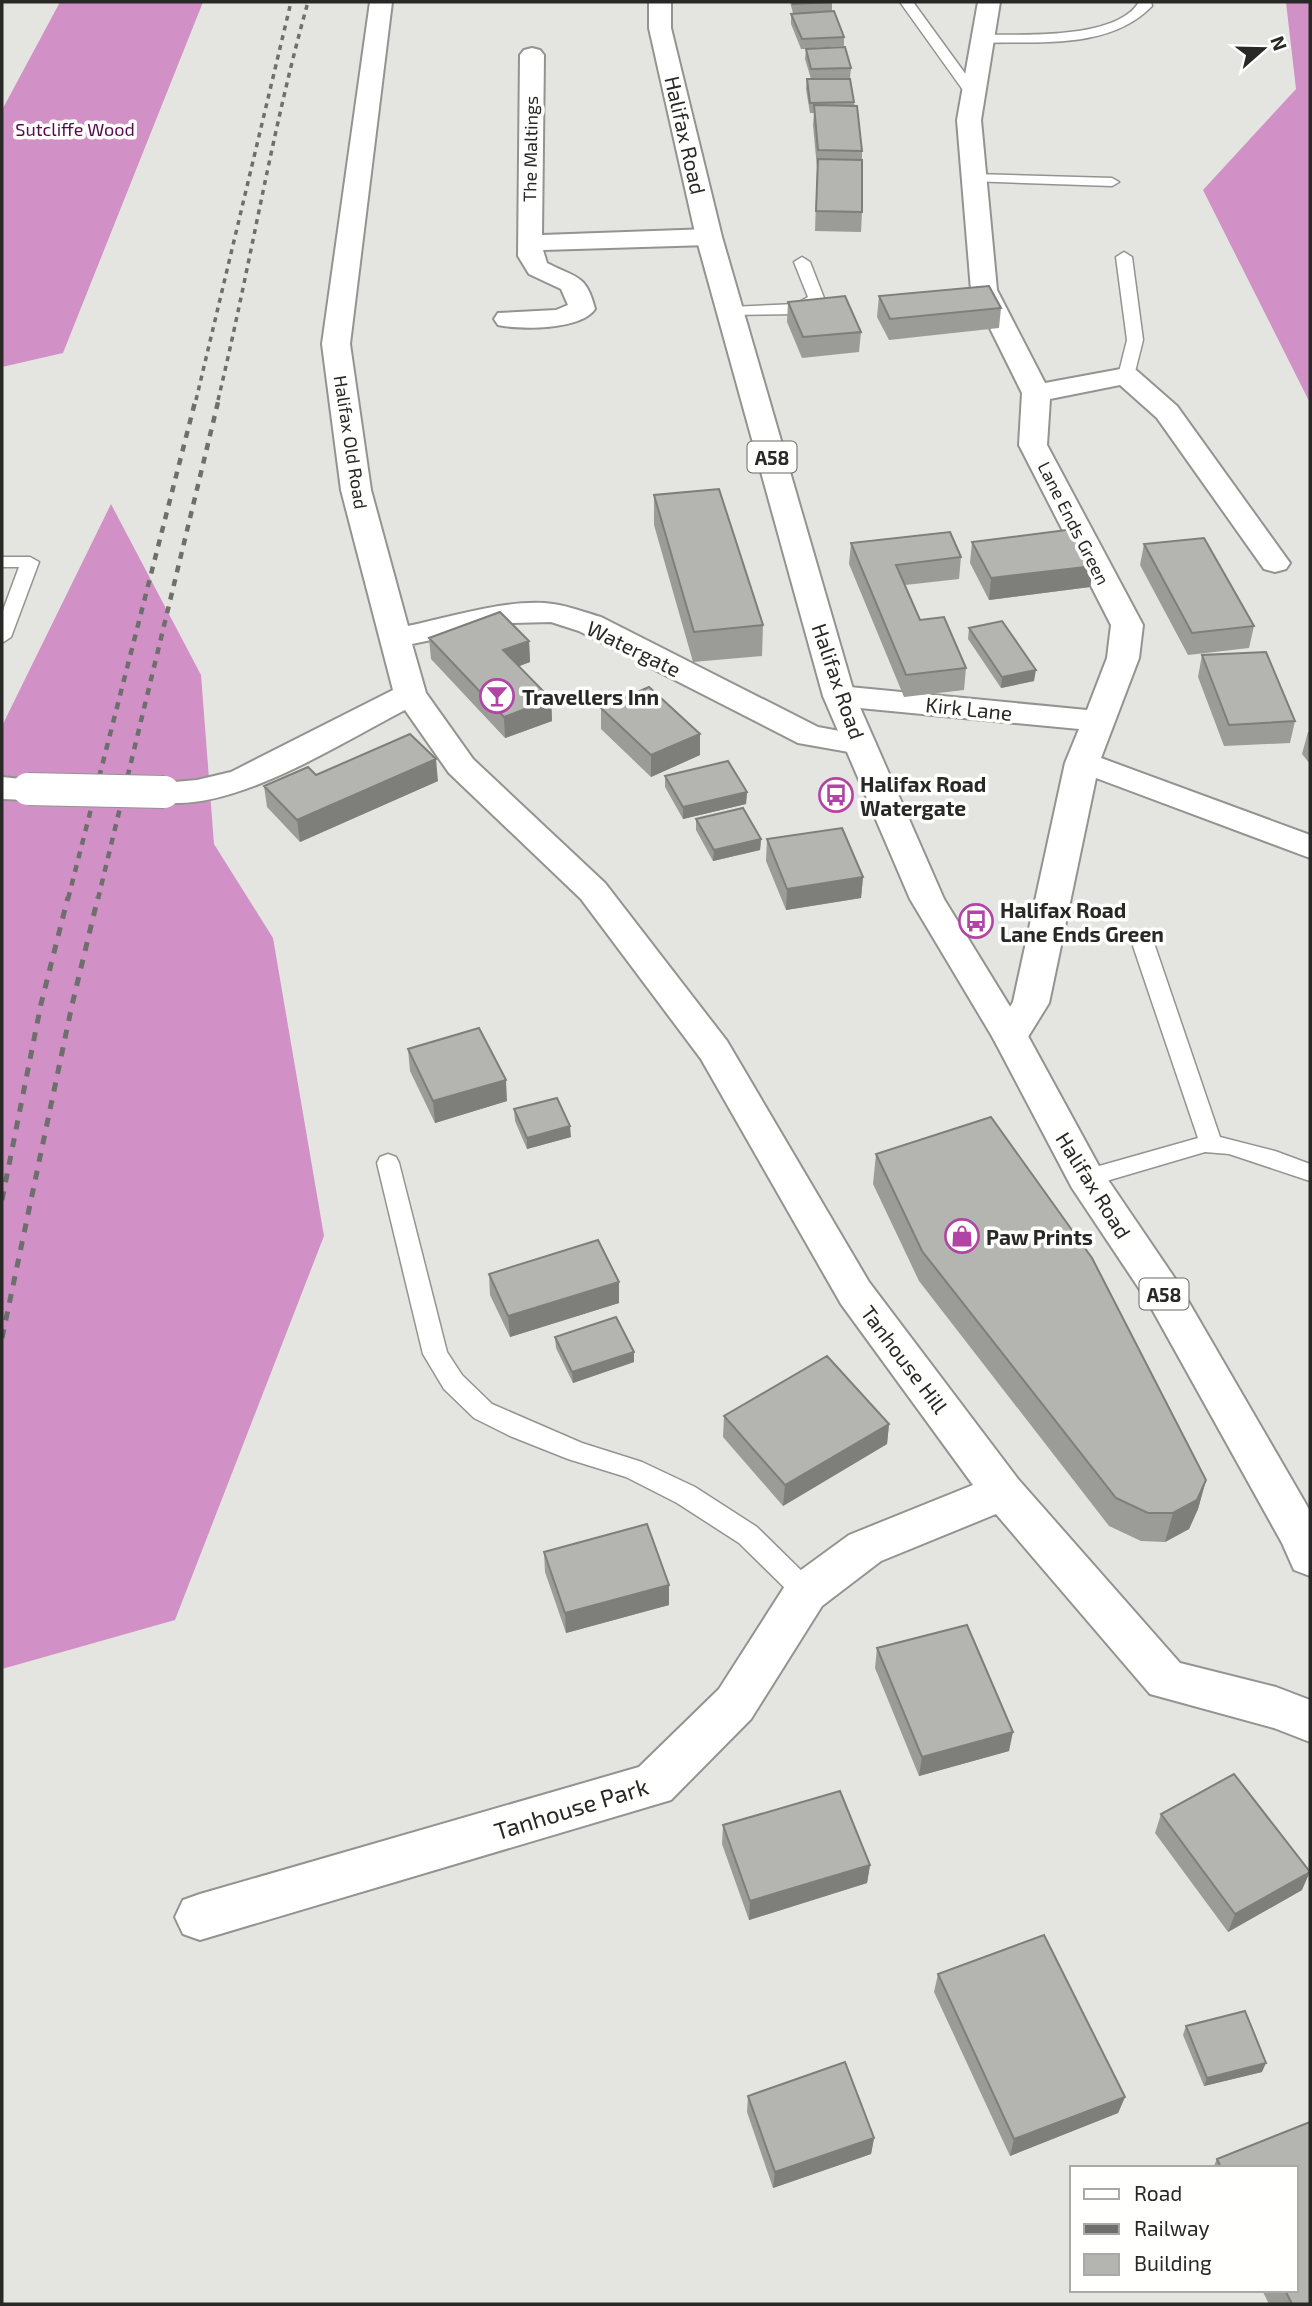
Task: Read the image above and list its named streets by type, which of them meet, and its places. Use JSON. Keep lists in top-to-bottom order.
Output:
{
  "streets": {
    "main road": [
      "Halifax Road",
      "The Maltings",
      "Halifax Old Road",
      "A58",
      "Lane Ends Green",
      "Watergate",
      "Kirk Lane",
      "Tanhouse Hill",
      "Tanhouse Park"
    ]
  },
  "crossings": [
    ["Halifax Road", "Lane Ends Green"],
    ["Halifax Road", "Watergate"],
    ["Halifax Road", "Kirk Lane"],
    ["Halifax Old Road", "Watergate"],
    ["Halifax Old Road", "Tanhouse Hill"],
    ["Lane Ends Green", "Kirk Lane"],
    ["Tanhouse Hill", "Tanhouse Park"]
  ],
  "parks": ["Sutcliffe Wood"],
  "places": {
    "bar": ["Travellers Inn"],
    "bus stop": ["Halifax Road Watergate", "Halifax Road Lane Ends Green"],
    "shop": ["Paw Prints"]
  },
  "legend": ["Road", "Railway", "Building"],
  "north": "right"
}
